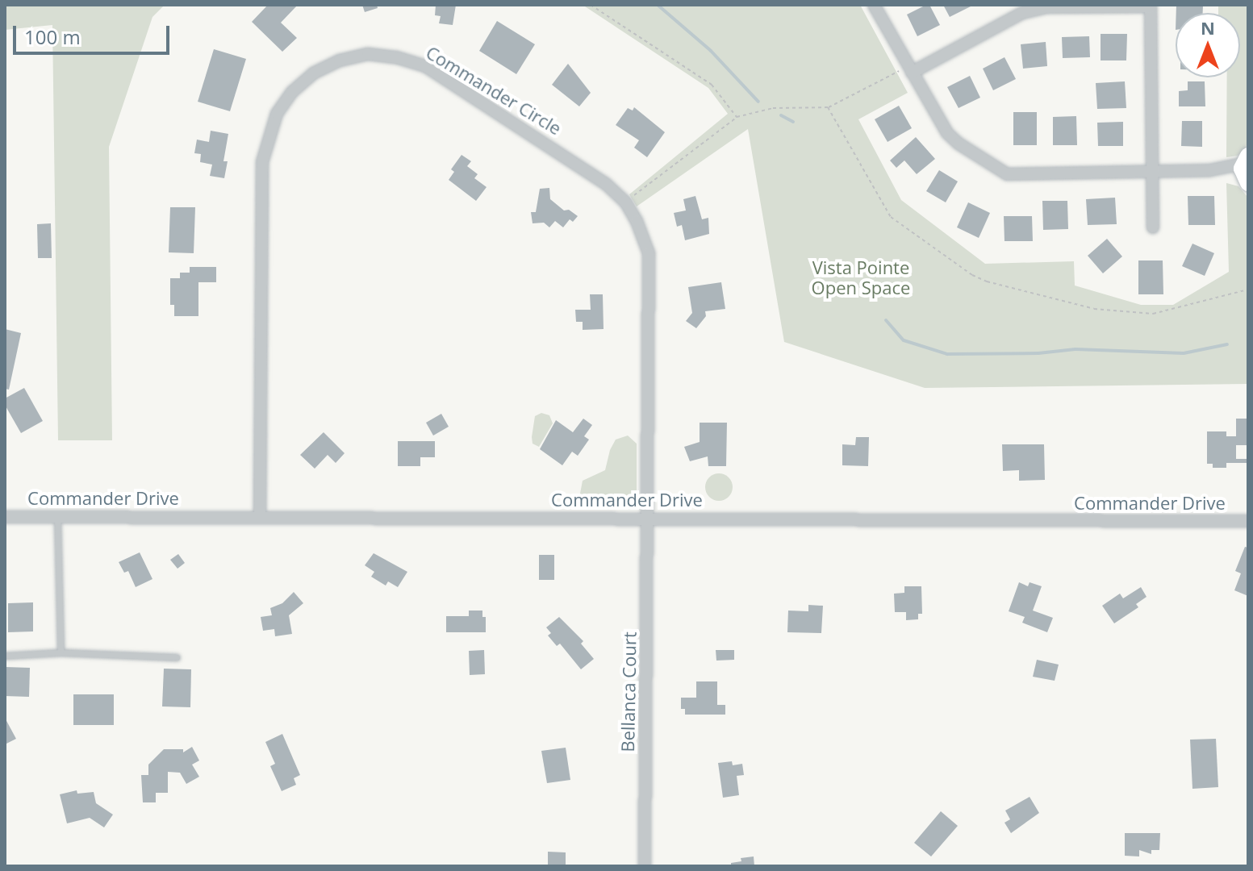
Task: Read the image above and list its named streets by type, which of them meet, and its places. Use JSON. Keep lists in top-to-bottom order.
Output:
{
  "streets": {
    "street": ["Commander Circle", "Commander Drive", "Bellanca Court"]
  },
  "crossings": [
    ["Commander Circle", "Commander Drive"],
    ["Commander Circle", "Bellanca Court"],
    ["Commander Drive", "Bellanca Court"]
  ],
  "parks": ["Vista Pointe Open Space"],
  "scale_bar": "100 m",
  "north": "top"
}
